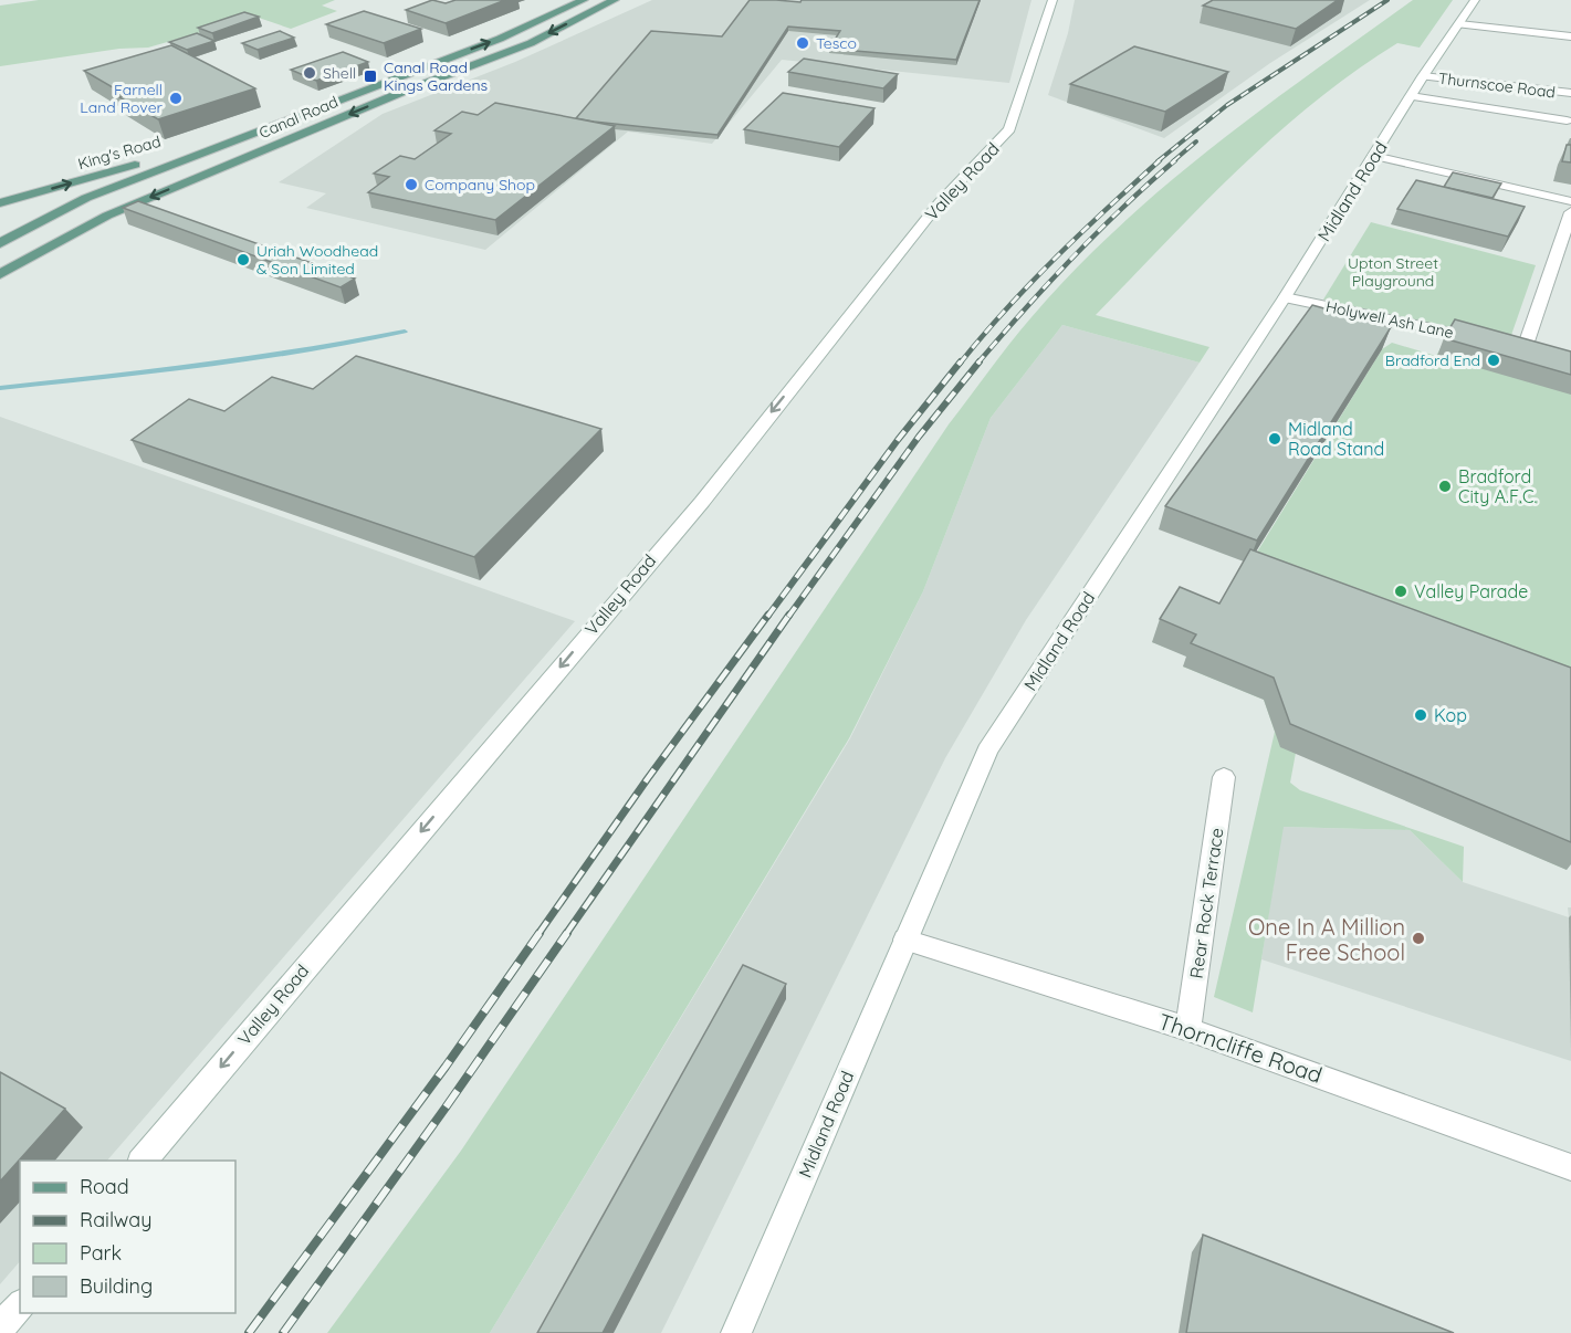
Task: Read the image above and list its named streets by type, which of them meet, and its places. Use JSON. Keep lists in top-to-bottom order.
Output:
{
  "streets": {
    "main road": ["Canal Road", "King's Road"],
    "street": [
      "Thurnscoe Road",
      "Valley Road",
      "Midland Road",
      "Holywell Ash Lane",
      "Rear Rock Terrace",
      "Thorncliffe Road"
    ]
  },
  "crossings": [
    ["Thurnscoe Road", "Midland Road"],
    ["Canal Road", "King's Road"],
    ["Midland Road", "Holywell Ash Lane"],
    ["Midland Road", "Thorncliffe Road"],
    ["Rear Rock Terrace", "Thorncliffe Road"]
  ],
  "one_way": ["King's Road", "Valley Road"],
  "parks": ["Upton Street Playground"],
  "places": {
    "other": [
      "Tesco",
      "Shell",
      "Farnell Land Rover",
      "Company Shop",
      "Uriah Woodhead & Son Limited",
      "Bradford End",
      "Midland Road Stand",
      "Bradford City A.F.C.",
      "Valley Parade",
      "Kop",
      "One In A Million Free School"
    ],
    "transit": ["Canal Road Kings Gardens"]
  },
  "legend": [
    "Road",
    "Railway",
    "Park",
    "Building"
  ]
}
